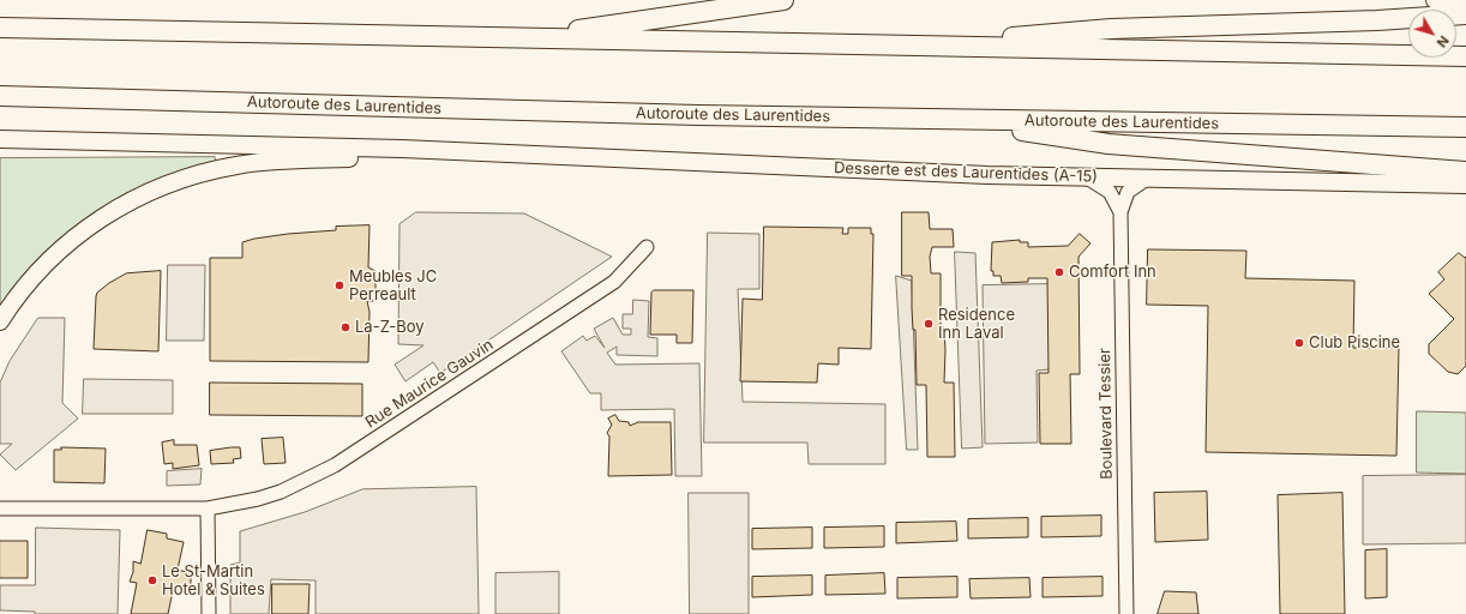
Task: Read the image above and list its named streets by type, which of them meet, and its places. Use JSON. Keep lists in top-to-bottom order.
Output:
{
  "streets": {
    "highway": ["Autoroute des Laurentides"],
    "main road": ["Desserte est des Laurentides (A-15)"],
    "street": ["Rue Maurice Gauvin", "Boulevard Tessier"]
  },
  "crossings": [
    ["Desserte est des Laurentides (A-15)", "Boulevard Tessier"]
  ],
  "places": [
    "Comfort Inn",
    "Meubles JC Perreault",
    "Residence Inn Laval",
    "La-Z-Boy",
    "Club Piscine",
    "Le St-Martin Hotel & Suites"
  ],
  "north": "bottom right"
}
